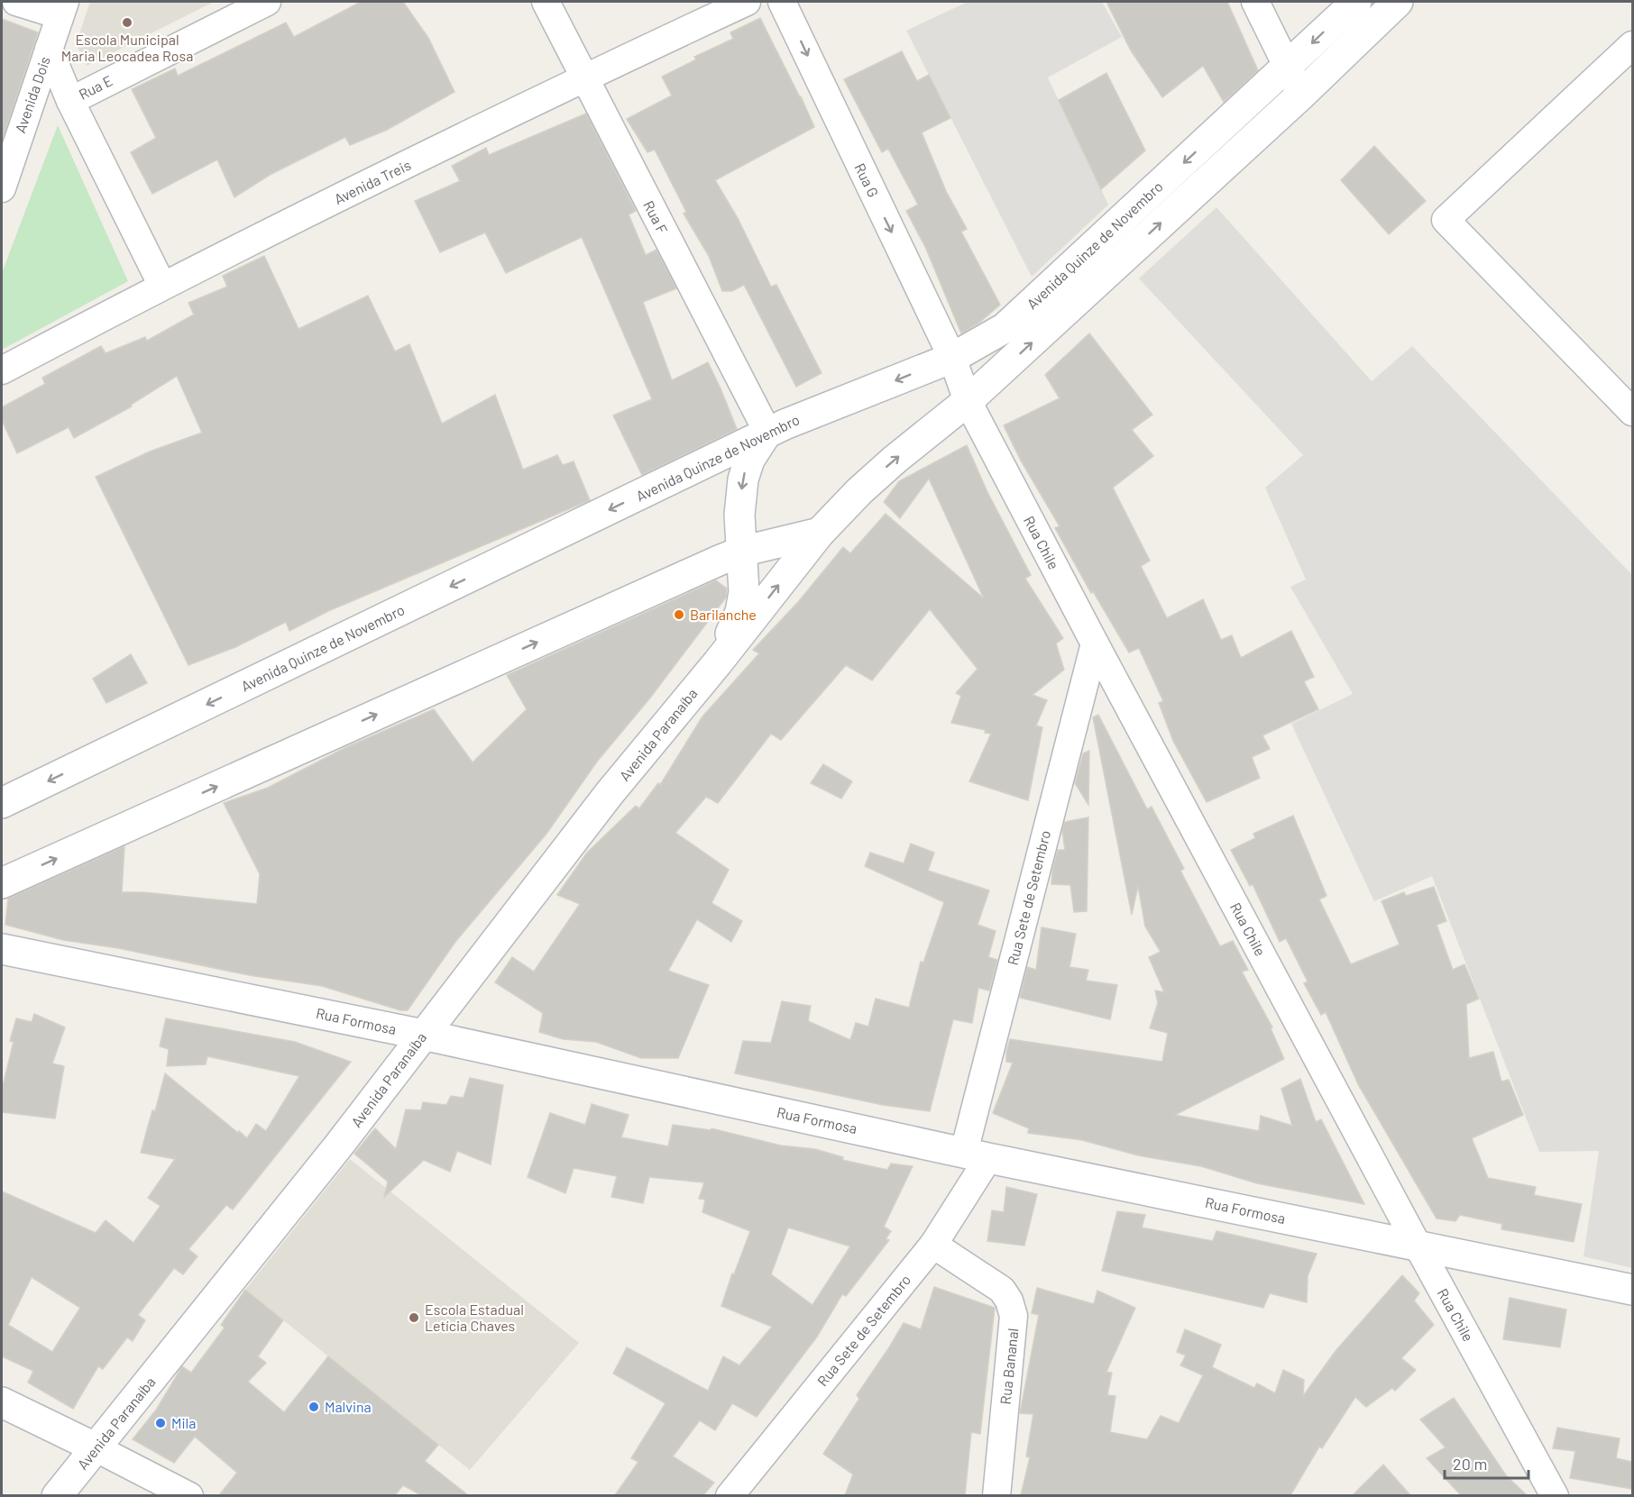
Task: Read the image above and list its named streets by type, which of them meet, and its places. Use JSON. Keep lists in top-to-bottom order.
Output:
{
  "streets": {
    "street": [
      "Rua E",
      "Avenida Dois",
      "Rua G",
      "Avenida Treis",
      "Rua F",
      "Avenida Quinze de Novembro",
      "Rua Chile",
      "Avenida Paranaíba",
      "Rua Sete de Setembro",
      "Rua Formosa",
      "Rua Bananal"
    ]
  },
  "crossings": [
    ["Rua G", "Avenida Quinze de Novembro"],
    ["Rua G", "Rua Chile"],
    ["Avenida Treis", "Rua F"],
    ["Rua F", "Avenida Quinze de Novembro"],
    ["Avenida Quinze de Novembro", "Rua Chile"],
    ["Avenida Quinze de Novembro", "Avenida Paranaíba"],
    ["Rua Chile", "Rua Sete de Setembro"],
    ["Rua Chile", "Rua Formosa"],
    ["Avenida Paranaíba", "Rua Formosa"],
    ["Rua Sete de Setembro", "Rua Formosa"],
    ["Rua Sete de Setembro", "Rua Bananal"]
  ],
  "one_way": ["Rua G"],
  "places": [
    "Escola Municipal Maria Leocadea Rosa",
    "Barilanche",
    "Escola Estadual Letícia Chaves",
    "Malvina",
    "Mila"
  ],
  "scale_bar": "20 m"
}
